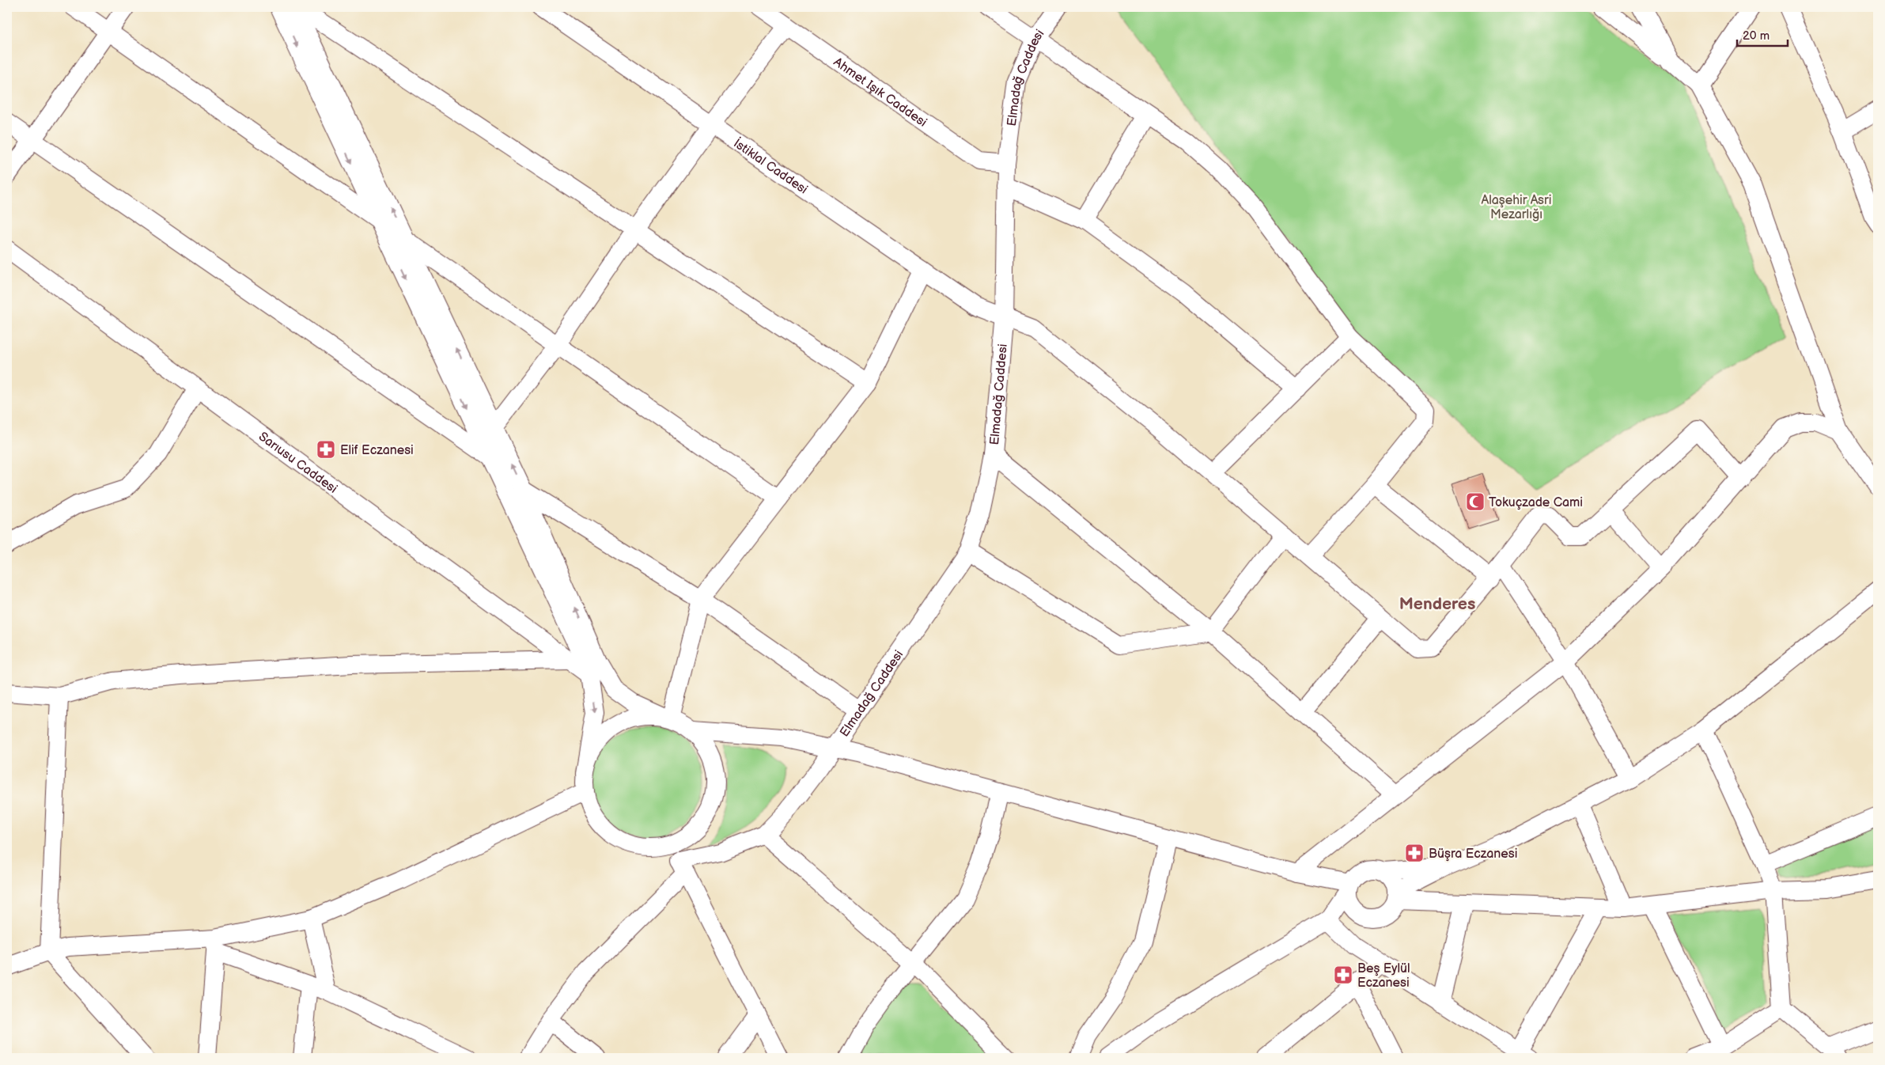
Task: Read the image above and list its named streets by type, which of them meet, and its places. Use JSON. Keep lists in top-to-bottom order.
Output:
{
  "streets": {
    "street": [
      "Elmadağ Caddesi",
      "Ahmet Işık Caddesi",
      "İstiklal Caddesi",
      "Sarıusu Caddesi"
    ]
  },
  "crossings": [
    ["Elmadağ Caddesi", "Ahmet Işık Caddesi"],
    ["Elmadağ Caddesi", "İstiklal Caddesi"]
  ],
  "districts": ["Menderes"],
  "parks": ["Alaşehir Asri Mezarlığı"],
  "places": {
    "pharmacy": ["Elif Eczanesi", "Büşra Eczanesi", "Beş Eylül Eczanesi"],
    "mosque": ["Tokuçzade Cami"]
  },
  "scale_bar": "20 m"
}
